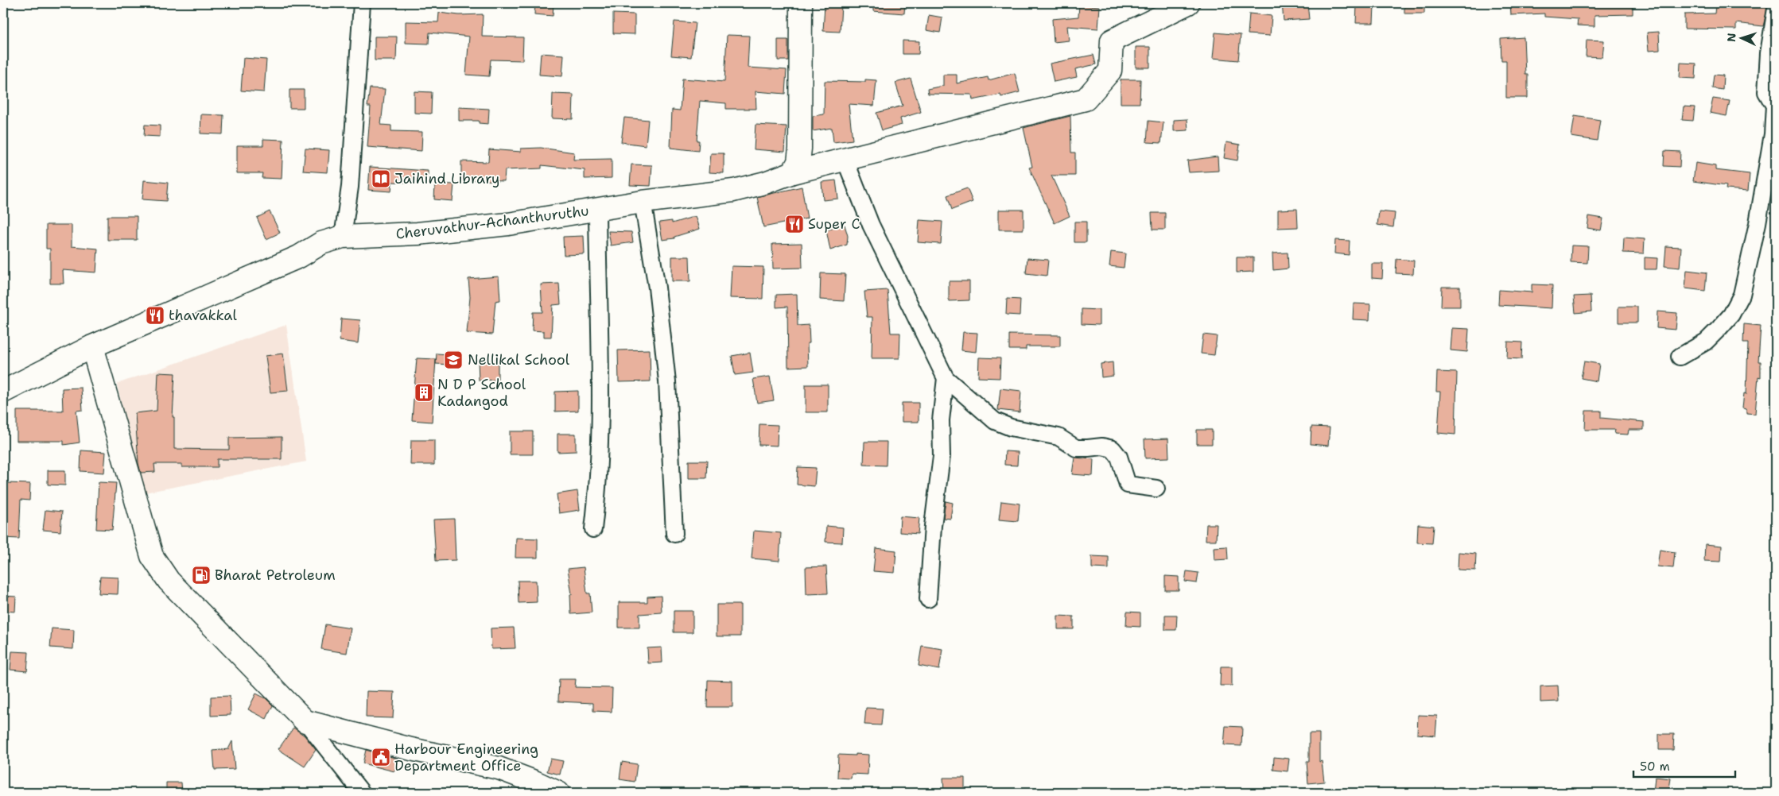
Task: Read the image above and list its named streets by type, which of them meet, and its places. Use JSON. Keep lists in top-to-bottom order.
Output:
{
  "streets": {
    "main road": ["Cheruvathur-Achanthuruthu"]
  },
  "places": {
    "library": ["Jaihind Library"],
    "restaurant": ["Super C", "thavakkal"],
    "school or university": ["Nellikal School"],
    "building": ["N D P School Kadangod"],
    "fuel station": ["Bharat Petroleum"],
    "public building": ["Harbour Engineering Department Office"]
  },
  "scale_bar": "50 m",
  "north": "left"
}
